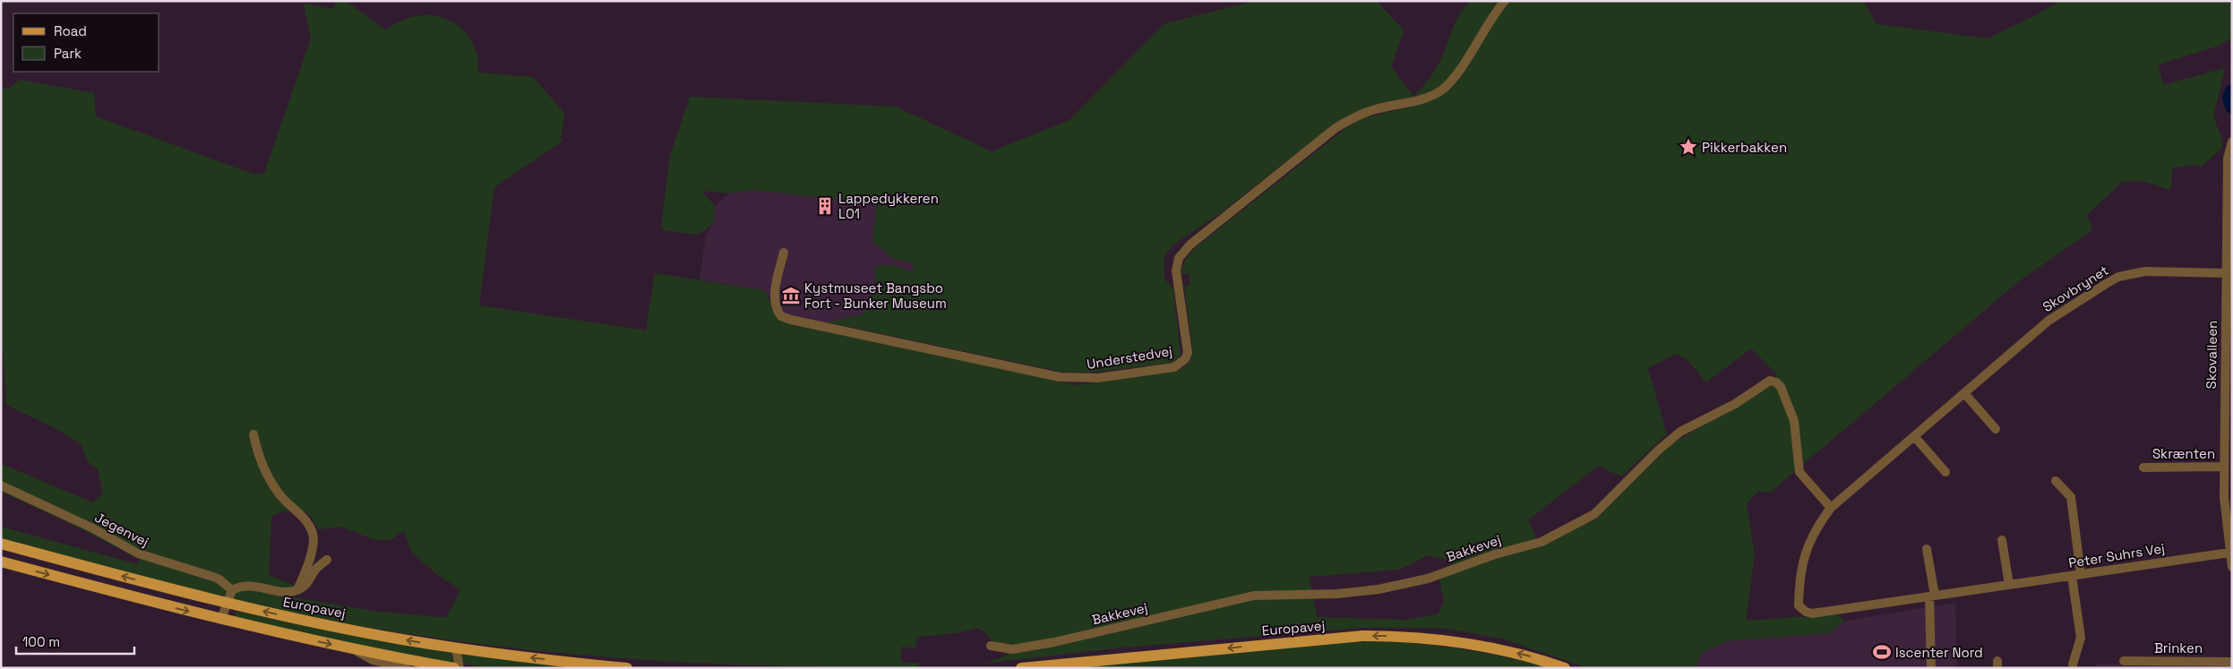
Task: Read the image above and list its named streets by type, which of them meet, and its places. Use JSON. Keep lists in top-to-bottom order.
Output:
{
  "streets": {
    "main road": ["Europavej"],
    "street": [
      "Skovbrynet",
      "Skovalleen",
      "Understedvej",
      "Skrænten",
      "Jegenvej",
      "Bakkevej",
      "Peter Suhrs Vej",
      "Brinken"
    ]
  },
  "crossings": [
    ["Skovbrynet", "Skovalleen"],
    ["Skovbrynet", "Bakkevej"],
    ["Skovbrynet", "Peter Suhrs Vej"],
    ["Skovalleen", "Skrænten"],
    ["Skovalleen", "Peter Suhrs Vej"]
  ],
  "places": {
    "place": ["Pikkerbakken"],
    "building": ["Lappedykkeren L01"],
    "museum": ["Kystmuseet Bangsbo Fort - Bunker Museum"],
    "sports": ["Iscenter Nord"]
  },
  "legend": ["Road", "Park"],
  "scale_bar": "100 m"
}
